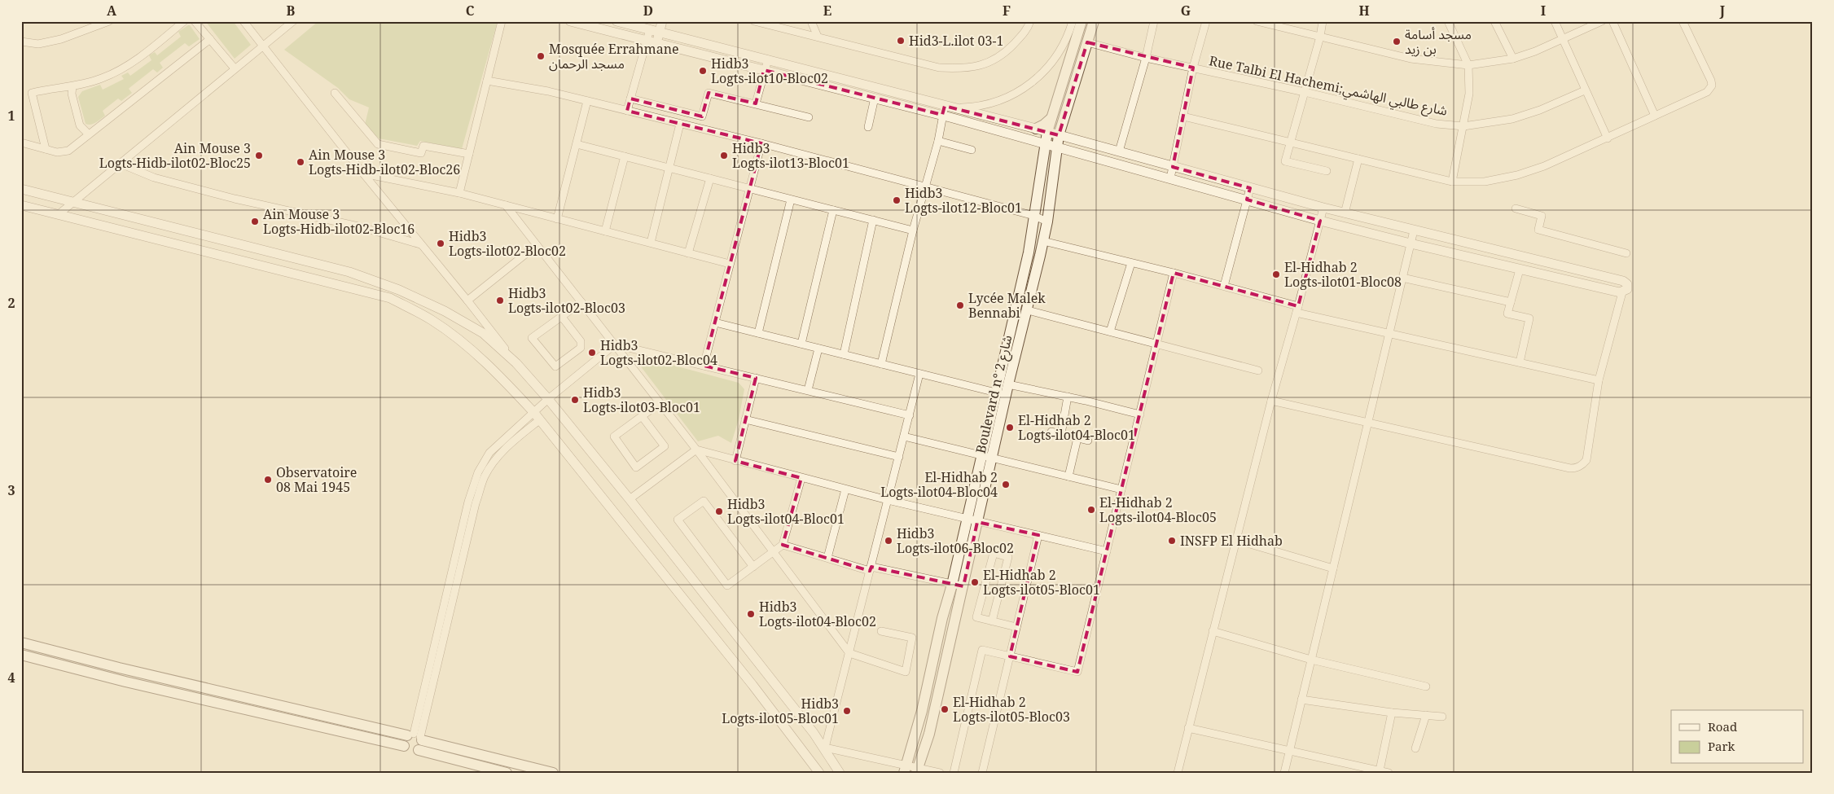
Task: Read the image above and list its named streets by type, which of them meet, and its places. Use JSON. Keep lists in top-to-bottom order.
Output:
{
  "streets": {
    "main road": ["Boulevard n° شارع 2"],
    "street": ["Rue Talbi El Hachemi;شارع طالبي الهاشمي"]
  },
  "crossings": [
    ["Rue Talbi El Hachemi;شارع طالبي الهاشمي", "Boulevard n° شارع 2"]
  ],
  "places": [
    "Hid3-L.ilot 03-1",
    "مسجد أسامة بن زيد",
    "Mosquée Errahmane مسجد الرحمان",
    "Hidb3 Logts-ilot10-Bloc02",
    "Ain Mouse 3 Logts-Hidb-ilot02-Bloc25",
    "Hidb3 Logts-ilot13-Bloc01",
    "Ain Mouse 3 Logts-Hidb-ilot02-Bloc26",
    "Hidb3 Logts-ilot12-Bloc01",
    "Ain Mouse 3 Logts-Hidb-ilot02-Bloc16",
    "Hidb3 Logts-ilot02-Bloc02",
    "El-Hidhab 2 Logts-ilot01-Bloc08",
    "Hidb3 Logts-ilot02-Bloc03",
    "Lycée Malek Bennabi",
    "Hidb3 Logts-ilot02-Bloc04",
    "Hidb3 Logts-ilot03-Bloc01",
    "El-Hidhab 2 Logts-ilot04-Bloc01",
    "Observatoire 08 Mai 1945",
    "El-Hidhab 2 Logts-ilot04-Bloc04",
    "El-Hidhab 2 Logts-ilot04-Bloc05",
    "Hidb3 Logts-ilot04-Bloc01",
    "Hidb3 Logts-ilot06-Bloc02",
    "INSFP El Hidhab",
    "El-Hidhab 2 Logts-ilot05-Bloc01",
    "Hidb3 Logts-ilot04-Bloc02",
    "El-Hidhab 2 Logts-ilot05-Bloc03",
    "Hidb3 Logts-ilot05-Bloc01"
  ],
  "legend": ["Road", "Park"],
  "grid": {
    "columns": [
      "A",
      "B",
      "C",
      "D",
      "E",
      "F",
      "G",
      "H",
      "I",
      "J"
    ],
    "rows": [
      "1",
      "2",
      "3",
      "4"
    ]
  }
}
